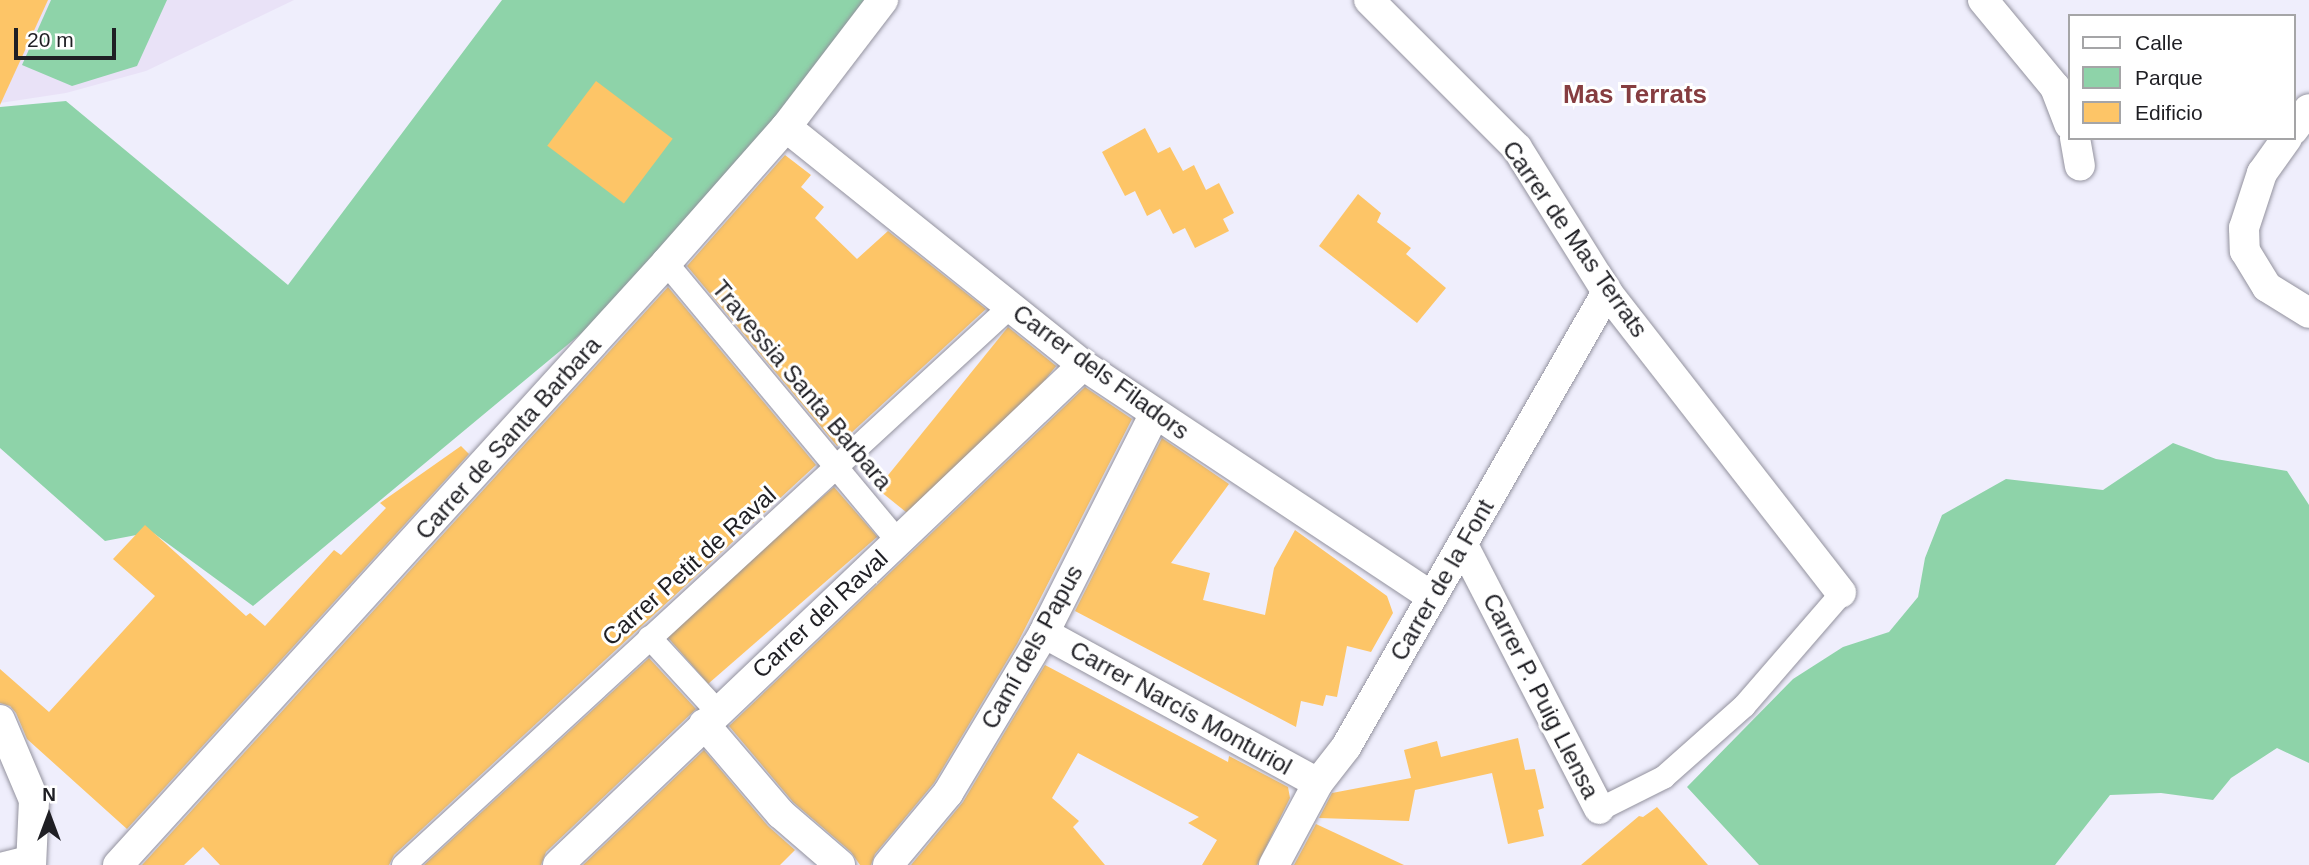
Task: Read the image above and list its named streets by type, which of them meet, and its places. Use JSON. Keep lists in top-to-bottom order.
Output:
{
  "streets": {
    "street": [
      "Carrer de Mas Terrats",
      "Carrer dels Filadors",
      "Travessia Santa Barbara",
      "Carrer de Santa Barbara",
      "Carrer Petit de Raval",
      "Carrer de la Font",
      "Carrer del Raval",
      "Camí dels Papus",
      "Carrer P. Puig Llensa",
      "Carrer Narcís Monturiol"
    ]
  },
  "crossings": [
    ["Carrer de Mas Terrats", "Carrer de la Font"],
    ["Carrer dels Filadors", "Carrer de Santa Barbara"],
    ["Carrer dels Filadors", "Carrer Petit de Raval"],
    ["Carrer dels Filadors", "Carrer de la Font"],
    ["Carrer dels Filadors", "Carrer del Raval"],
    ["Carrer dels Filadors", "Camí dels Papus"],
    ["Travessia Santa Barbara", "Carrer de Santa Barbara"],
    ["Travessia Santa Barbara", "Carrer Petit de Raval"],
    ["Travessia Santa Barbara", "Carrer del Raval"],
    ["Carrer de la Font", "Carrer P. Puig Llensa"],
    ["Carrer de la Font", "Carrer Narcís Monturiol"],
    ["Camí dels Papus", "Carrer Narcís Monturiol"]
  ],
  "districts": ["Mas Terrats"],
  "legend": ["Calle", "Parque", "Edificio"],
  "scale_bar": "20 m",
  "north": "top"
}
